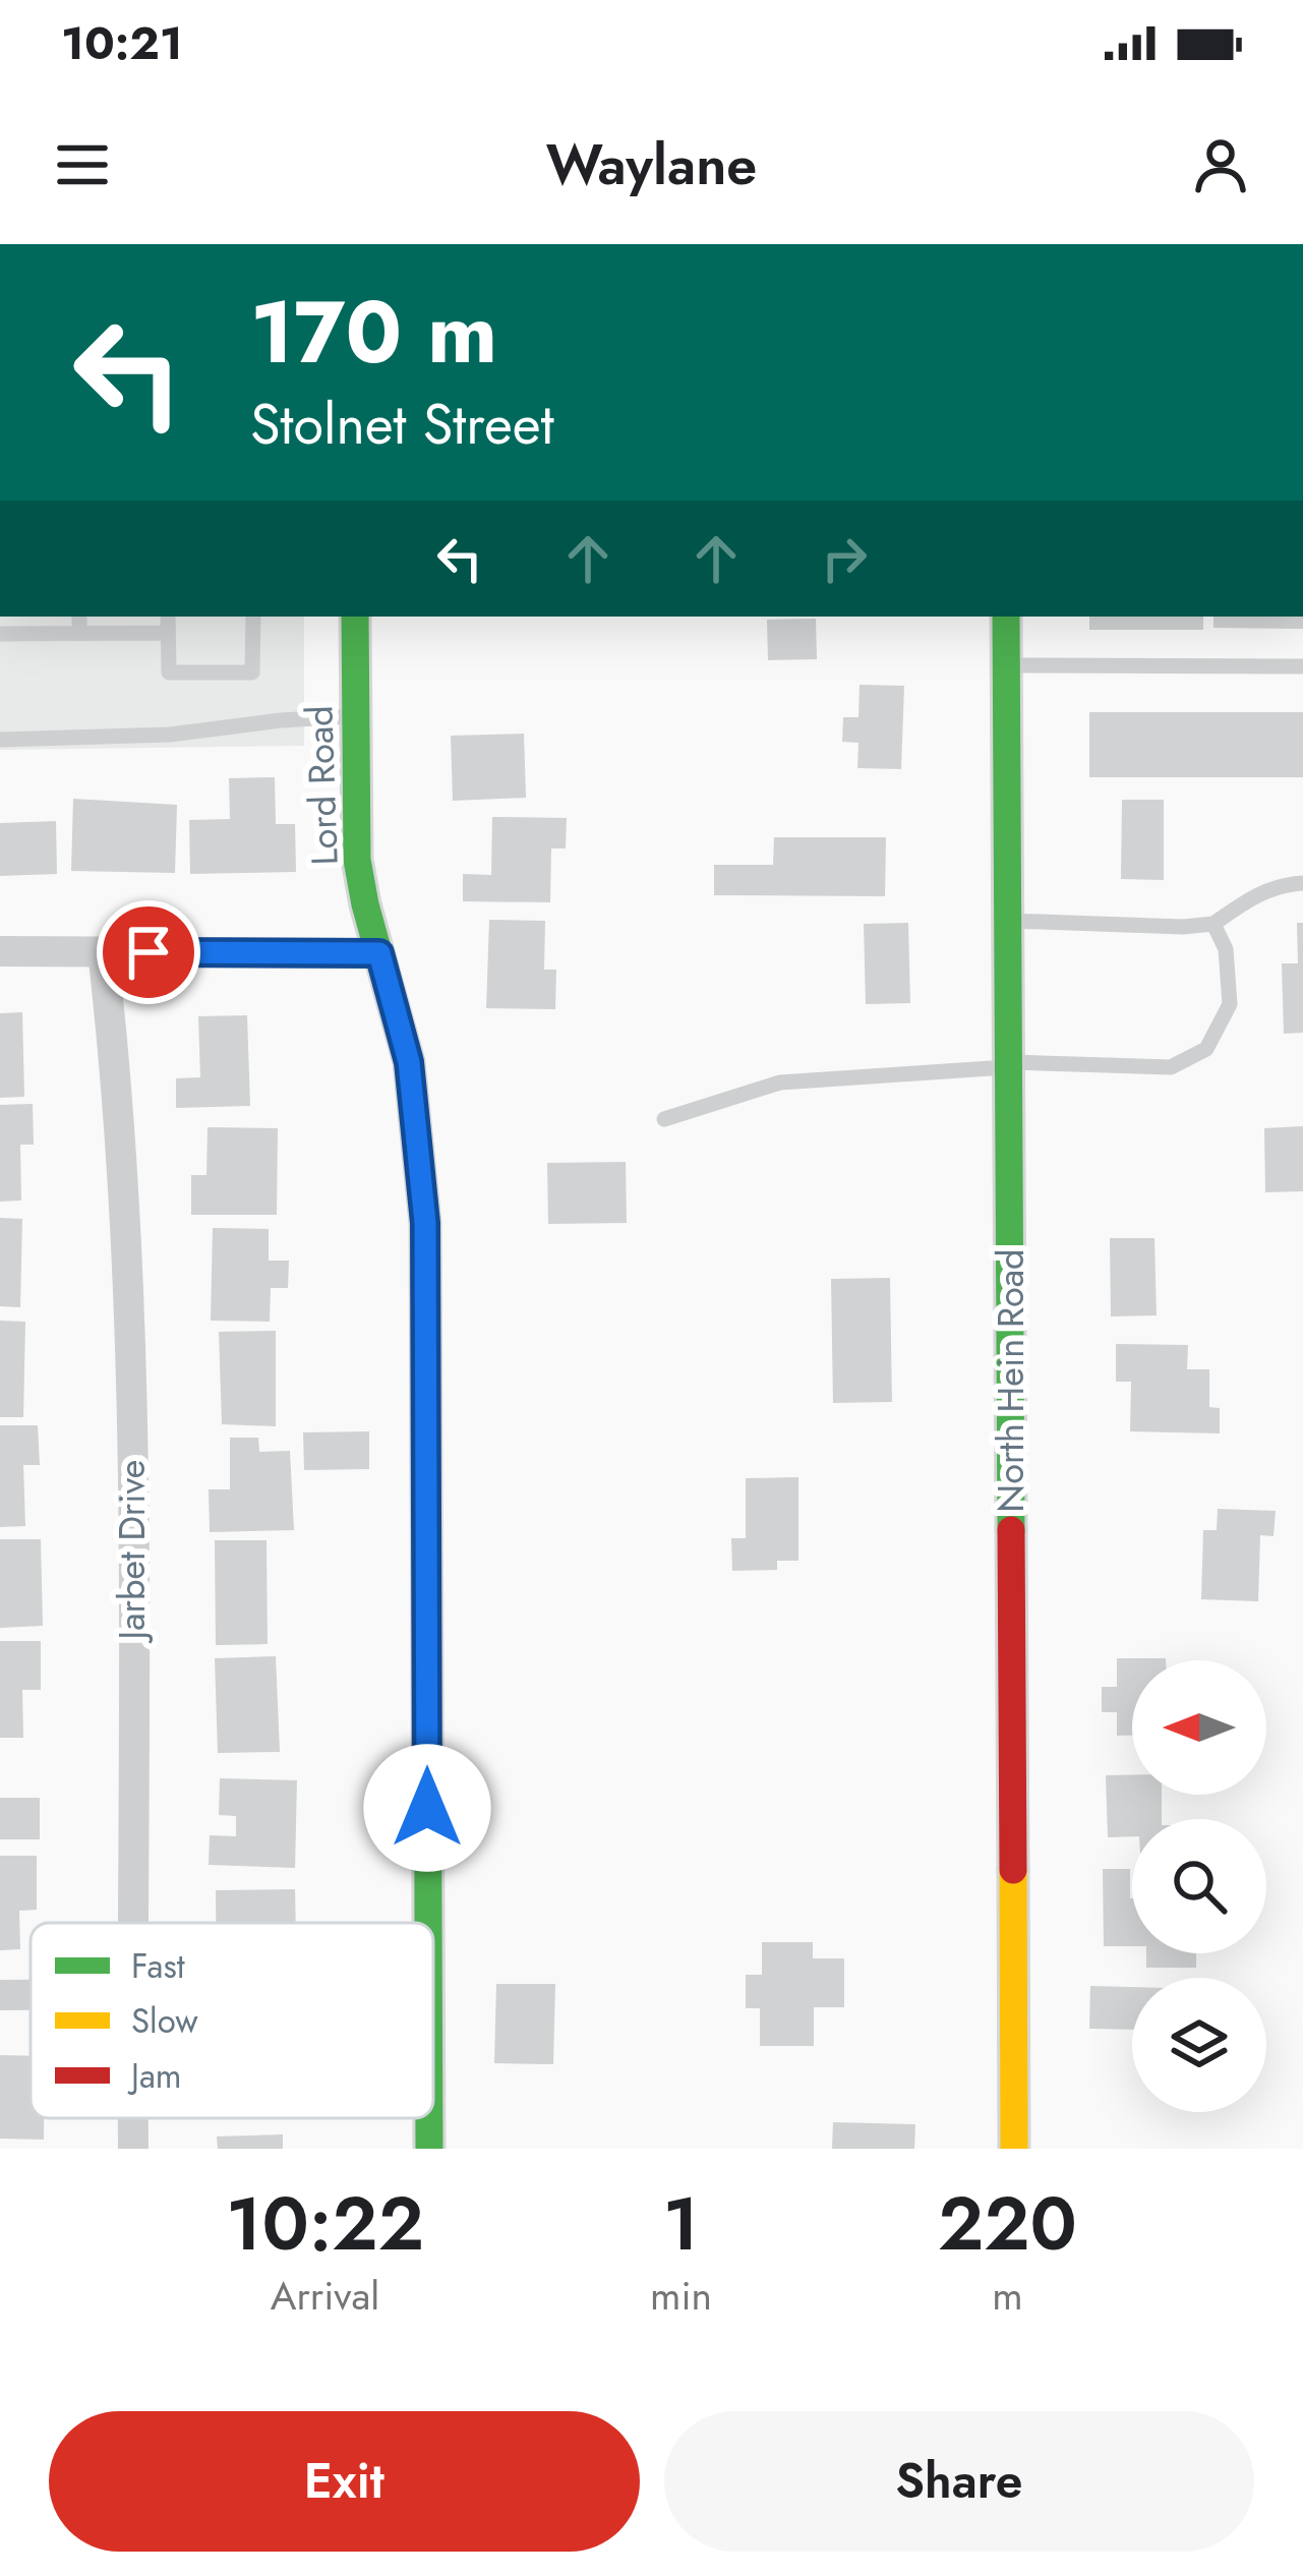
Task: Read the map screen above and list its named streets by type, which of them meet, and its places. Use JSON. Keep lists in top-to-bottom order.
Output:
{
  "streets": {
    "main road": ["Lord Road", "North Hein Road"],
    "street": ["Jarbet Drive"]
  },
  "legend": ["Fast", "Slow", "Jam"],
  "north": "left",
  "page": {
    "status": "10:21",
    "header": "Waylane",
    "turn": ["170 m", "Stolnet Street"],
    "eta": [
      "10:22",
      "Arrival",
      "1",
      "min",
      "220",
      "m"
    ],
    "buttons": ["Exit", "Share"]
  }
}
